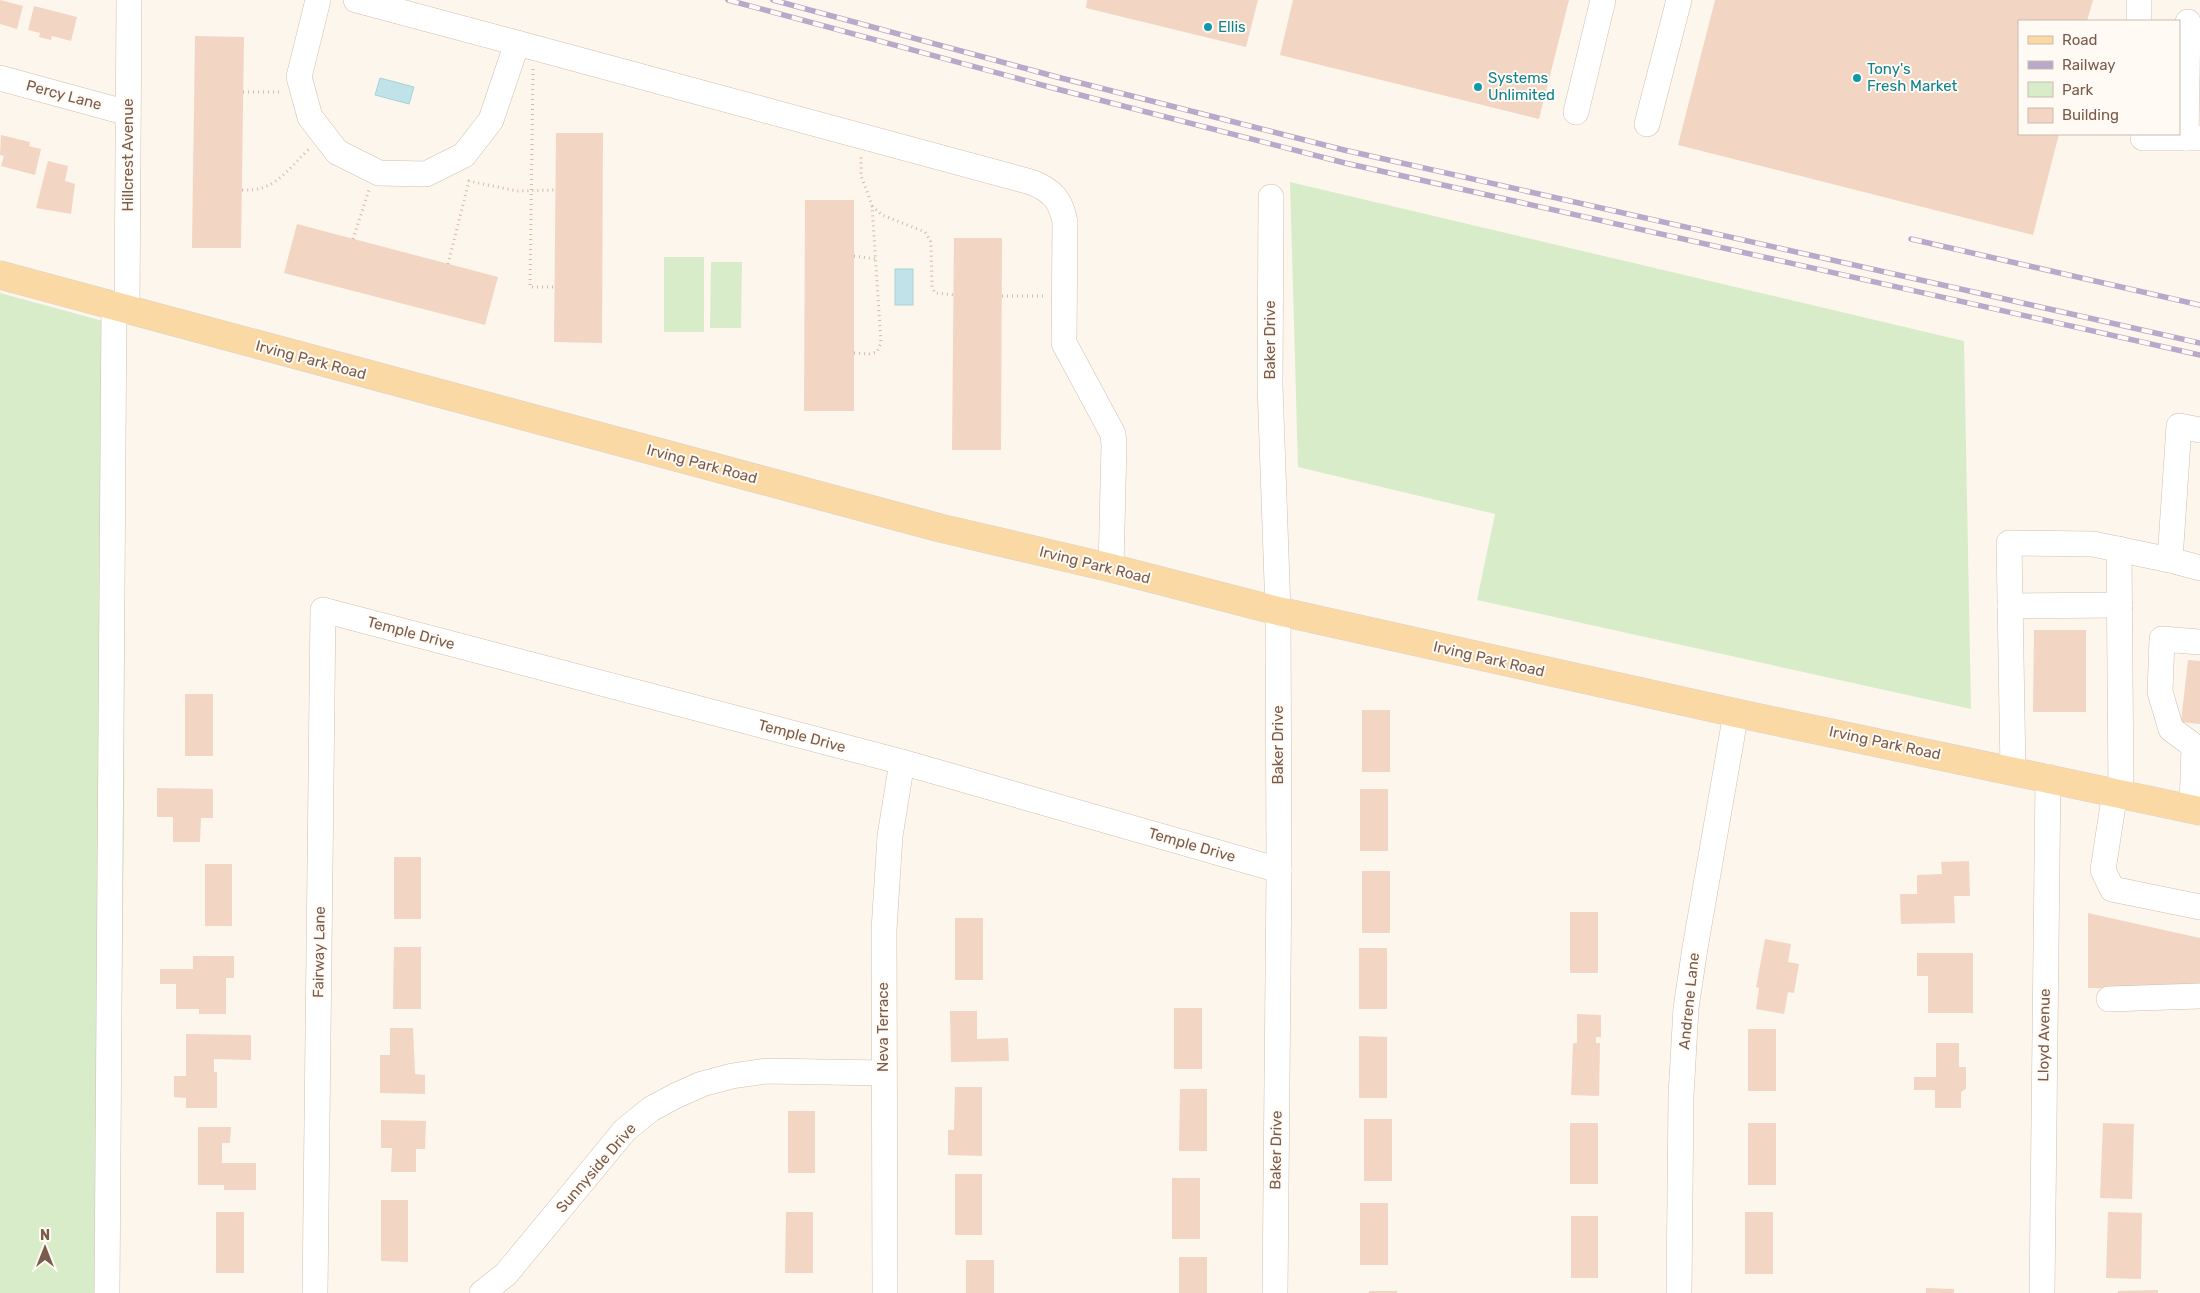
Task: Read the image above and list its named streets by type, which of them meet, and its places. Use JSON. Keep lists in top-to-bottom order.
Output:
{
  "streets": {
    "main road": ["Irving Park Road"],
    "street": [
      "Percy Lane",
      "Hillcrest Avenue",
      "Baker Drive",
      "Temple Drive",
      "Fairway Lane",
      "Andrene Lane",
      "Neva Terrace",
      "Lloyd Avenue",
      "Sunnyside Drive"
    ]
  },
  "crossings": [
    ["Percy Lane", "Hillcrest Avenue"],
    ["Hillcrest Avenue", "Irving Park Road"],
    ["Baker Drive", "Irving Park Road"],
    ["Baker Drive", "Temple Drive"],
    ["Irving Park Road", "Andrene Lane"],
    ["Irving Park Road", "Lloyd Avenue"],
    ["Temple Drive", "Fairway Lane"],
    ["Temple Drive", "Neva Terrace"],
    ["Neva Terrace", "Sunnyside Drive"]
  ],
  "places": ["Ellis", "Tony's Fresh Market", "Systems Unlimited"],
  "legend": [
    "Road",
    "Railway",
    "Park",
    "Building"
  ],
  "north": "top"
}
